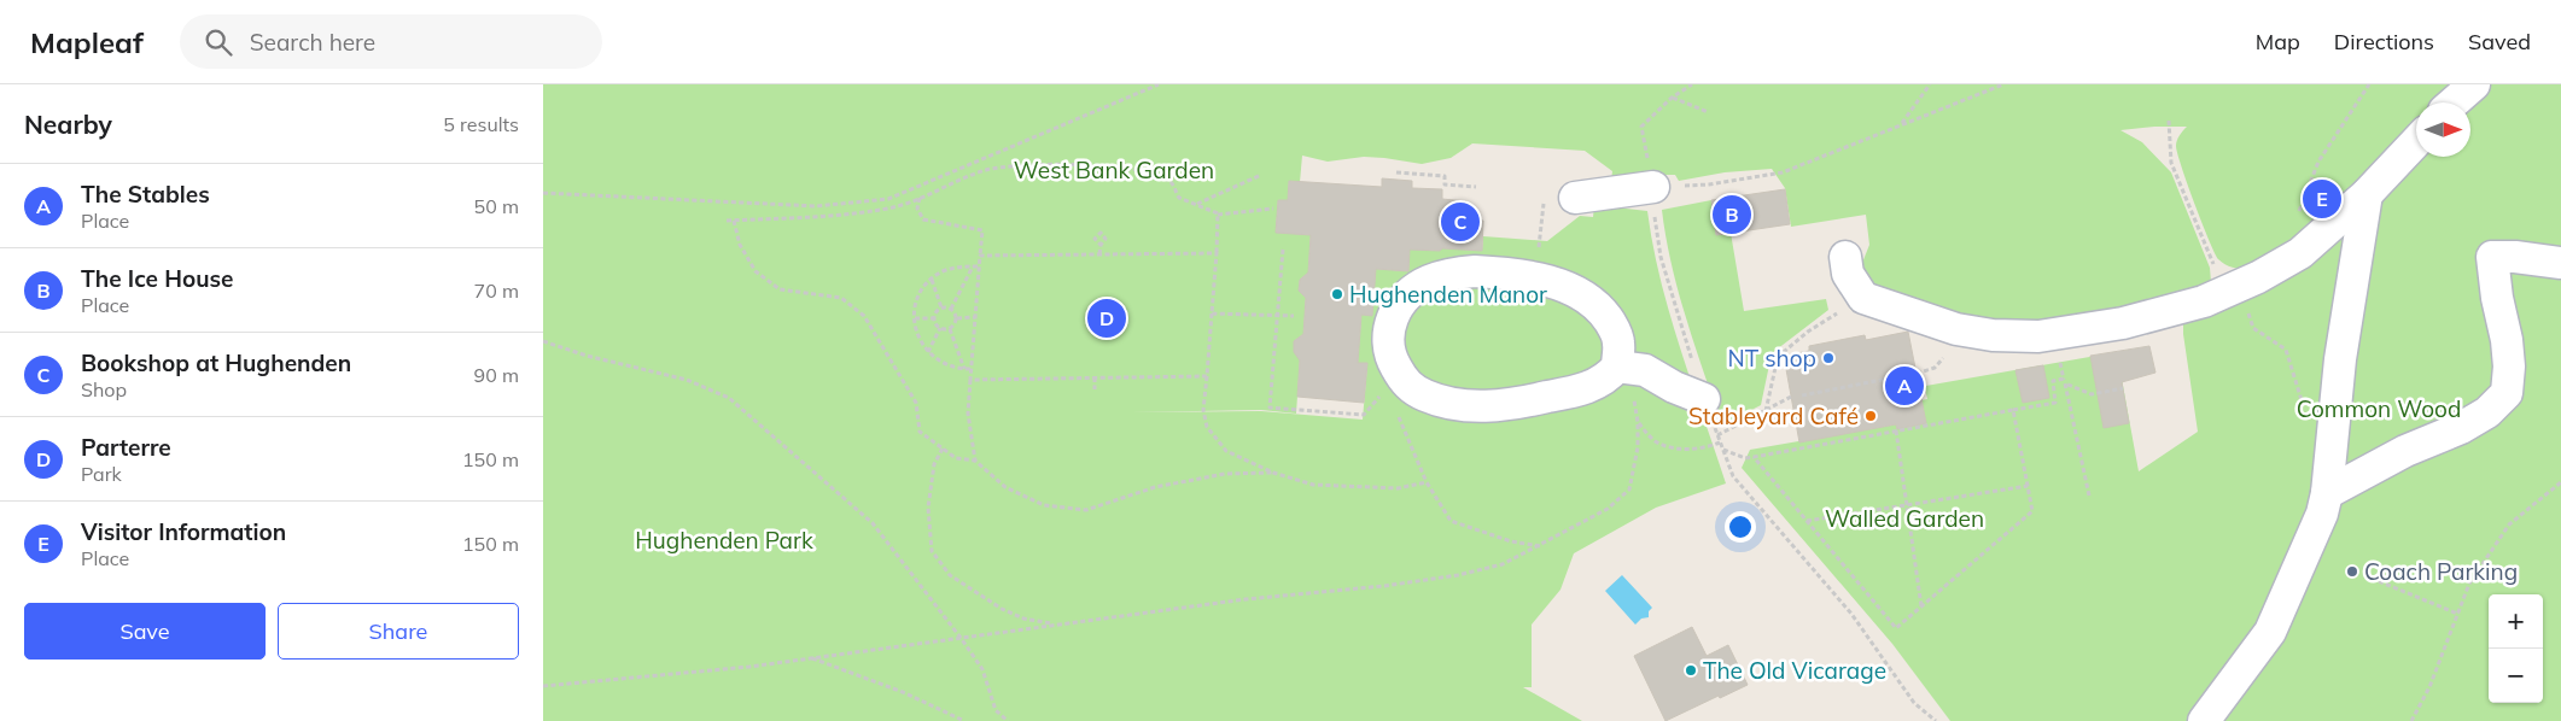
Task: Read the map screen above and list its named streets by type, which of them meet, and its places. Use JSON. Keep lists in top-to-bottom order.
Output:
{
  "parks": [
    "West Bank Garden",
    "Common Wood",
    "Walled Garden",
    "Hughenden Park"
  ],
  "places": [
    "Hughenden Manor",
    "NT shop",
    "Stableyard Café",
    "Coach Parking",
    "The Old Vicarage"
  ],
  "north": "right",
  "page": {
    "header": "Mapleaf",
    "search": "Search here",
    "nav": ["Map", "Directions", "Saved"],
    "heading": ["Nearby", "5 results"],
    "list": [
      {
        "mark": "A",
        "name": "The Stables",
        "note": "Place",
        "value": "50 m"
      },
      {
        "mark": "B",
        "name": "The Ice House",
        "note": "Place",
        "value": "70 m"
      },
      {
        "mark": "C",
        "name": "Bookshop at Hughenden",
        "note": "Shop",
        "value": "90 m"
      },
      {
        "mark": "D",
        "name": "Parterre",
        "note": "Park",
        "value": "150 m"
      },
      {
        "mark": "E",
        "name": "Visitor Information",
        "note": "Place",
        "value": "150 m"
      }
    ],
    "pins": [
      "E",
      "B",
      "C",
      "D",
      "A"
    ],
    "buttons": ["Save", "Share"],
    "map_buttons": ["+", "−"]
  }
}
